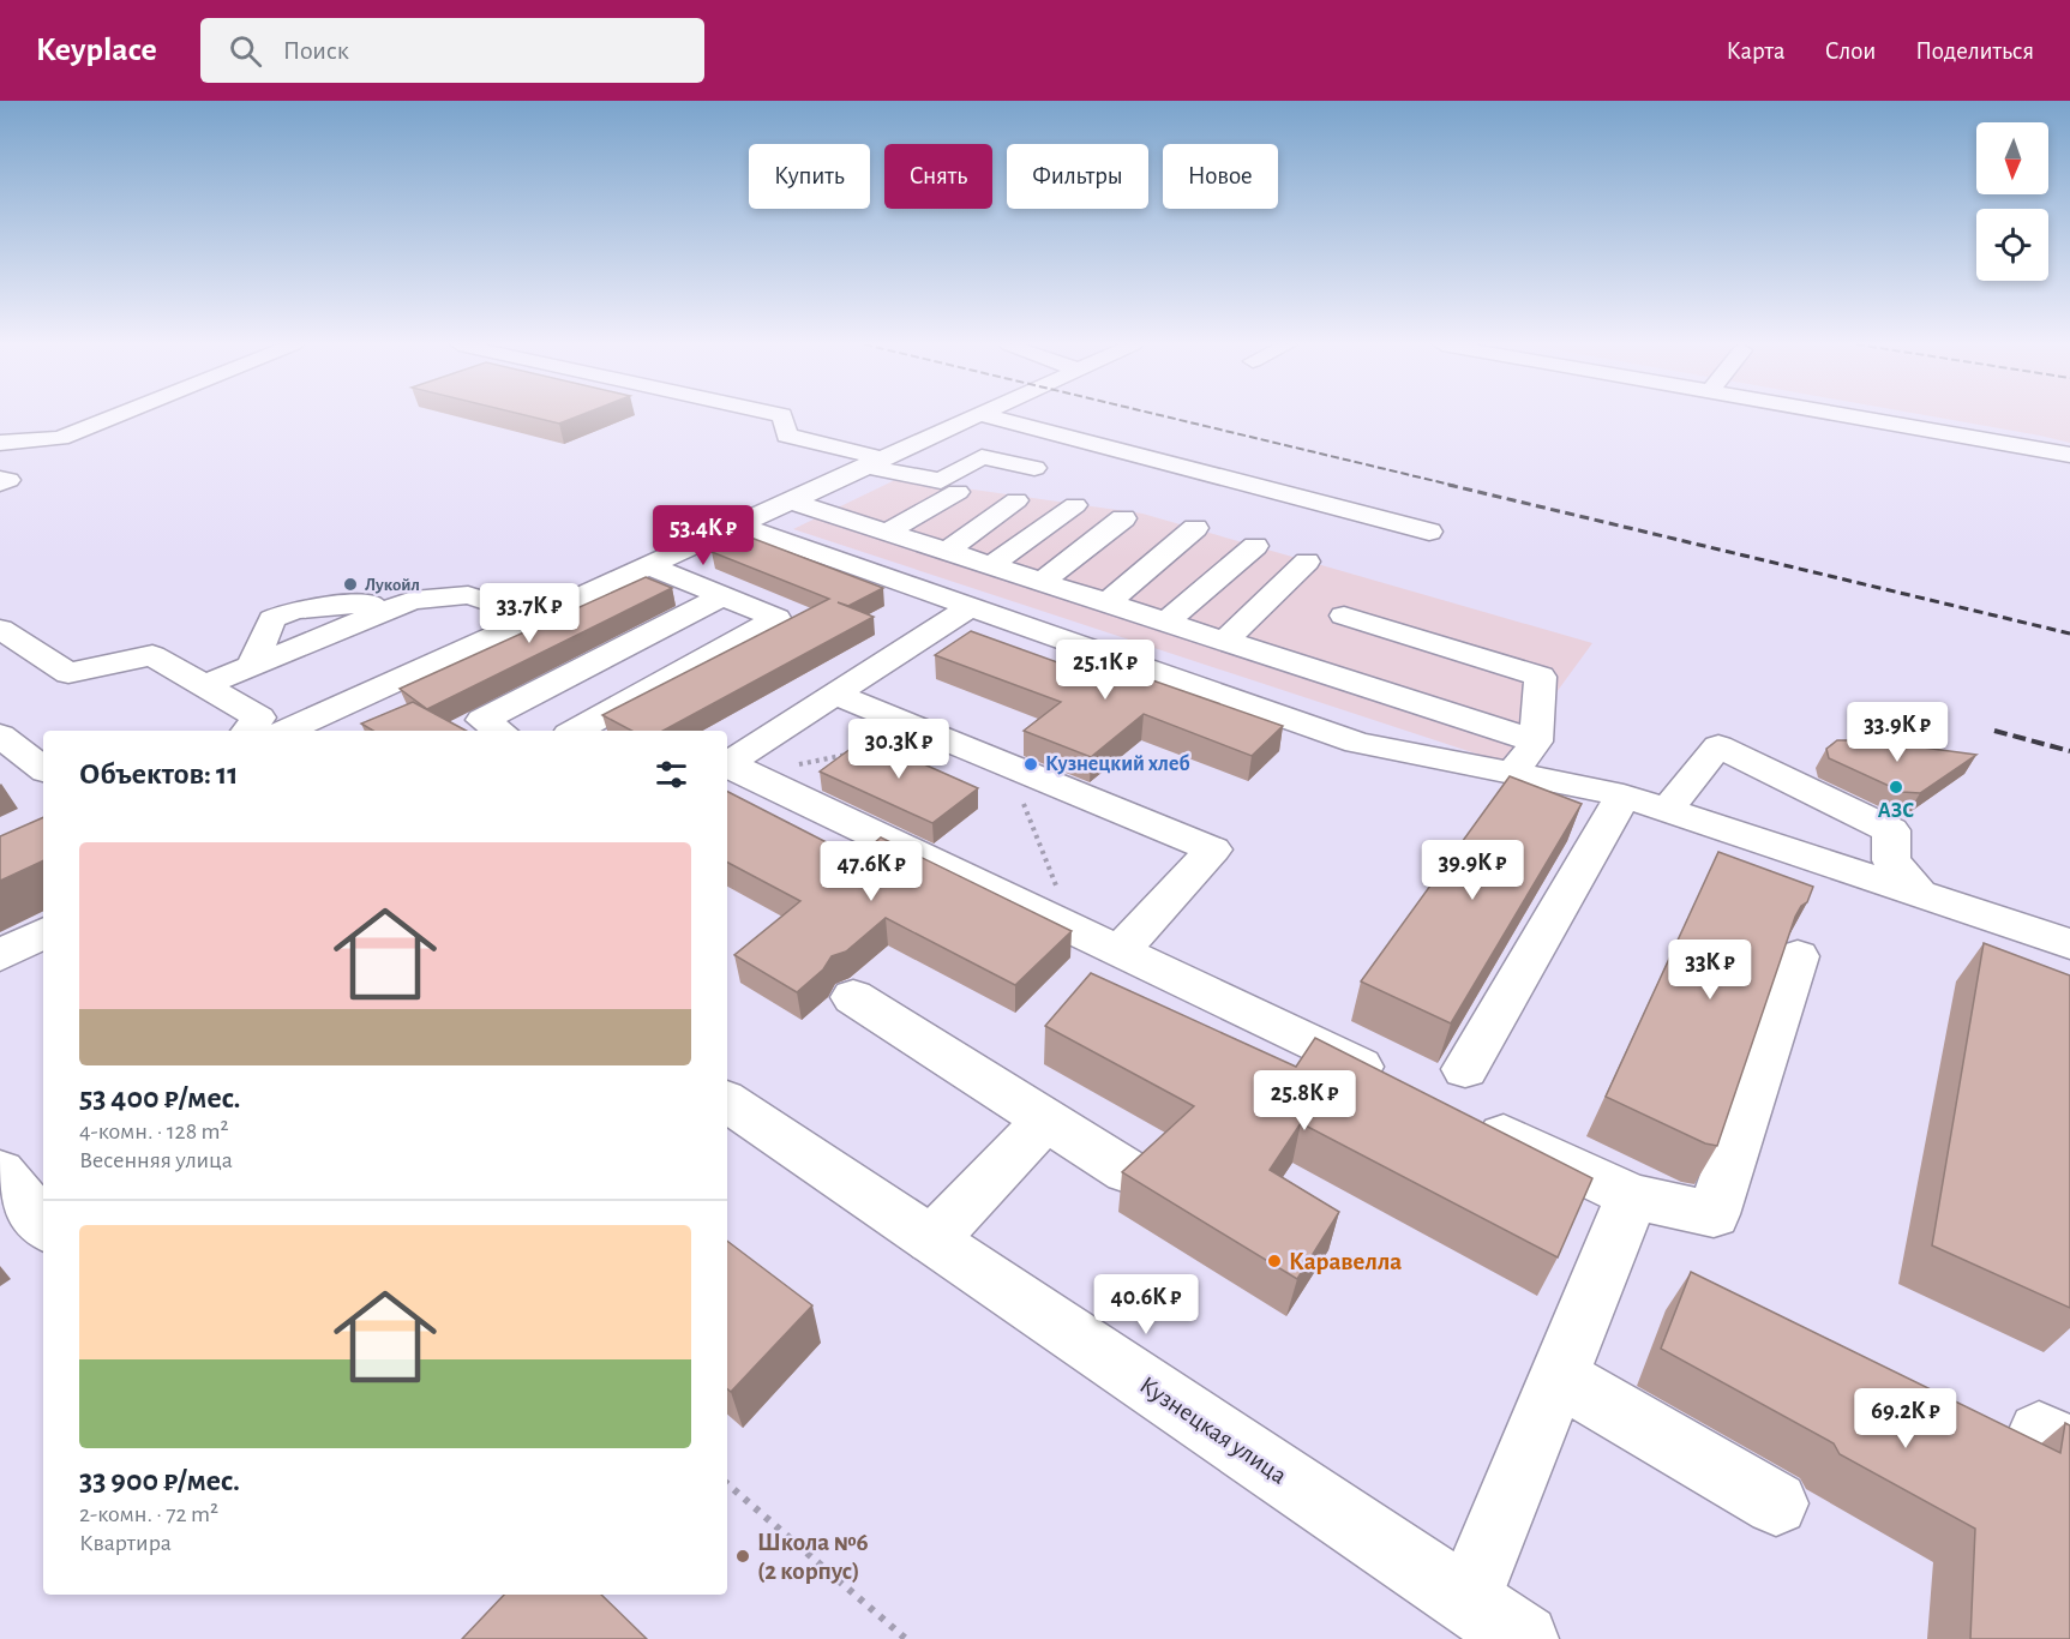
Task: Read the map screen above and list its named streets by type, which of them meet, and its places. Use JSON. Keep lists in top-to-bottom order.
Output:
{
  "streets": {
    "street": ["Кузнецкая улица"]
  },
  "places": [
    "Лукойл",
    "Кузнецкий хлеб",
    "АЗС",
    "Каравелла",
    "Школа №6 (2 корпус)"
  ],
  "north": "bottom",
  "page": {
    "header": "Keyplace",
    "search": "Поиск",
    "nav": ["Карта", "Слои", "Поделиться"],
    "chip": [
      "Купить",
      "Снять",
      "Фильтры",
      "Новое"
    ],
    "price": [
      "53.4K ₽",
      "33.7K ₽",
      "25.1K ₽",
      "33.9K ₽",
      "30.3K ₽",
      "39.9K ₽",
      "47.6K ₽",
      "33K ₽",
      "25.8K ₽",
      "40.6K ₽",
      "69.2K ₽"
    ],
    "heading": "Объектов: 11",
    "list": [
      {
        "name": "53 400 ₽/мес.",
        "note": "4-комн. · 128 m² · Весенняя улица"
      },
      {
        "name": "33 900 ₽/мес.",
        "note": "2-комн. · 72 m² · Квартира"
      }
    ]
  }
}
